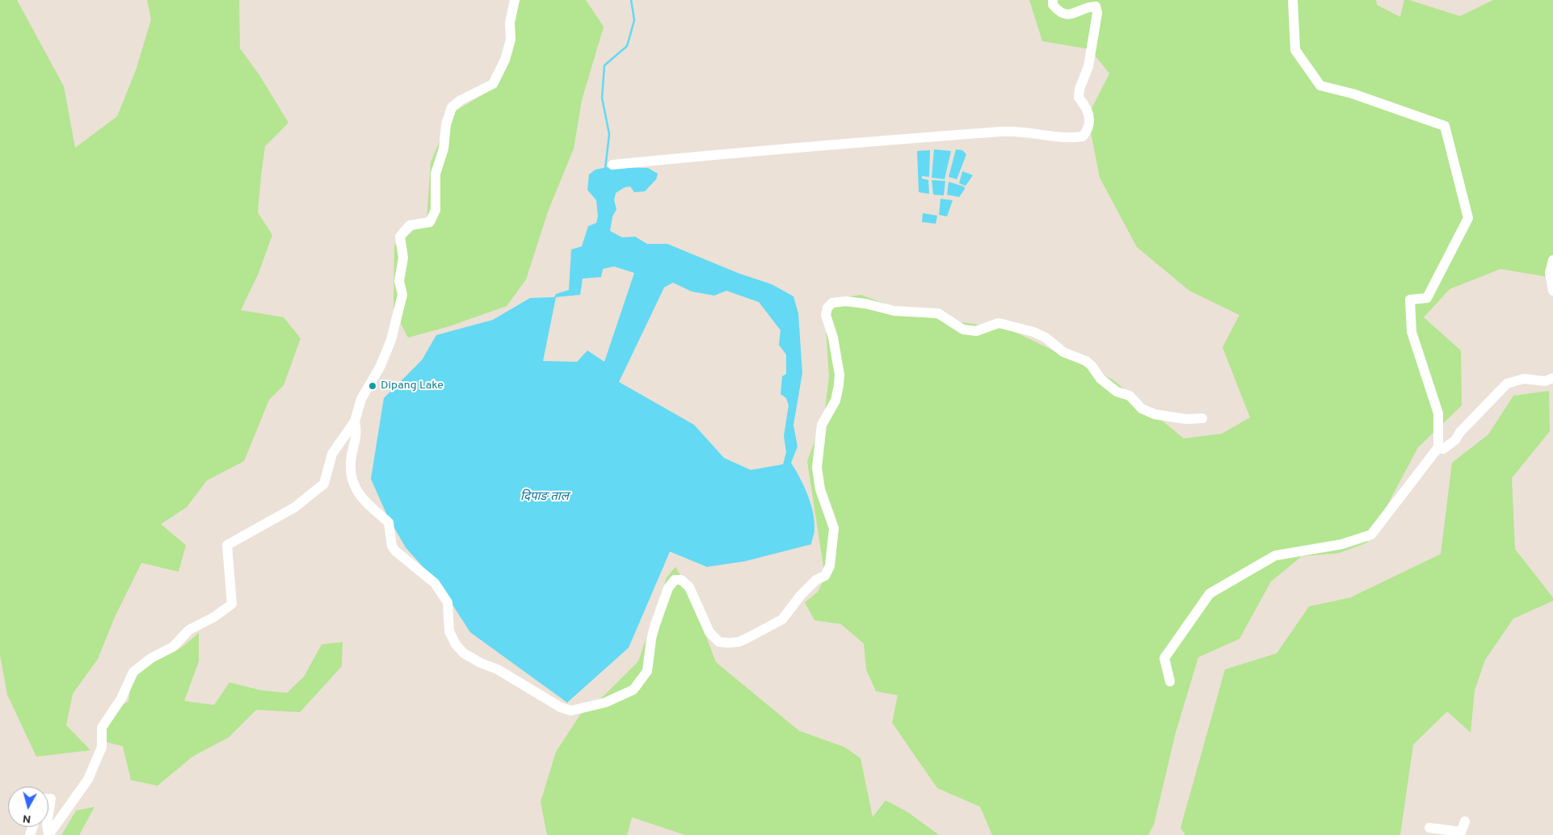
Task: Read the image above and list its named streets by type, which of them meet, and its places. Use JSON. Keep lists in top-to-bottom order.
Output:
{
  "water": ["दिपाङ ताल"],
  "places": ["Dipang Lake"],
  "north": "bottom"
}
